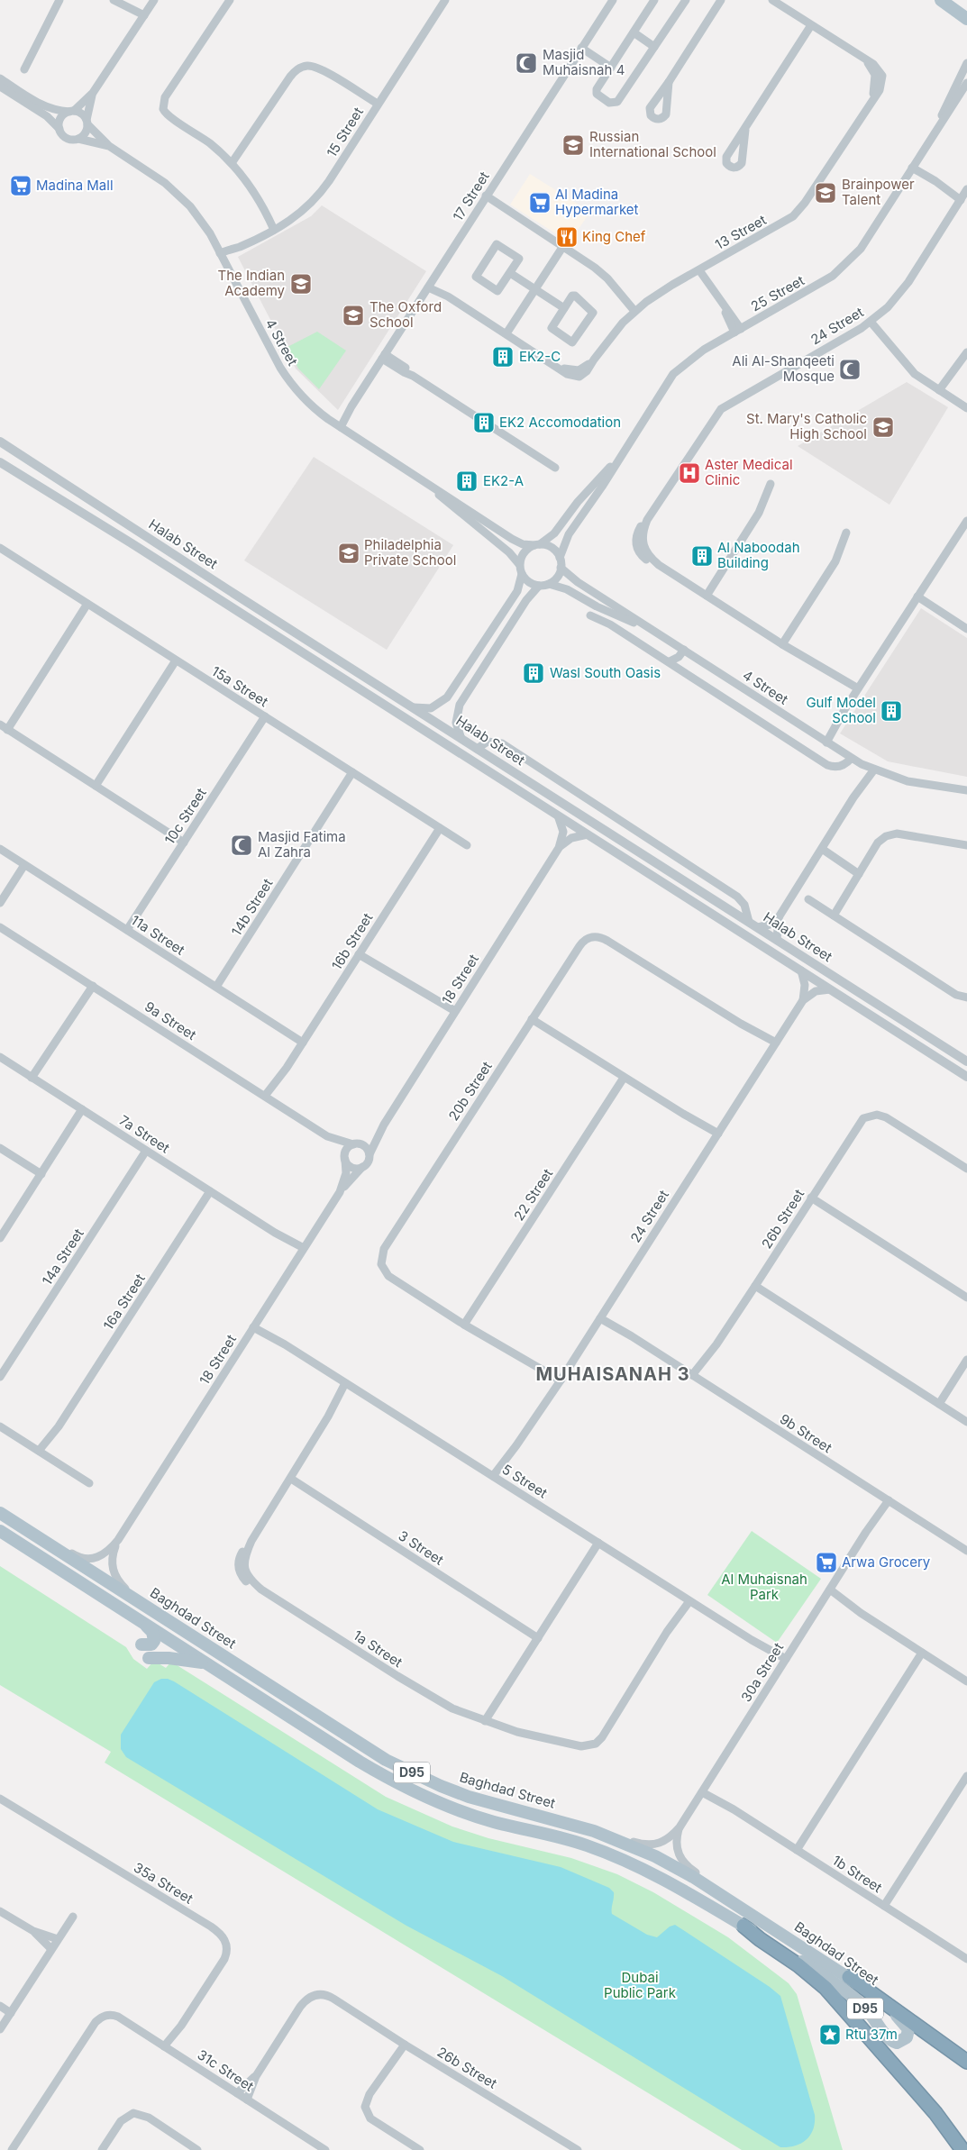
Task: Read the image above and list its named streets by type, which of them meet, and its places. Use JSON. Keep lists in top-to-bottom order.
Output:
{
  "streets": {
    "main road": ["Baghdad Street", "D95"],
    "street": [
      "15 Street",
      "17 Street",
      "13 Street",
      "25 Street",
      "24 Street",
      "4 Street",
      "Halab Street",
      "15a Street",
      "10c Street",
      "14b Street",
      "11a Street",
      "16b Street",
      "18 Street",
      "9a Street",
      "20b Street",
      "7a Street",
      "22 Street",
      "26b Street",
      "14a Street",
      "16a Street",
      "9b Street",
      "5 Street",
      "3 Street",
      "1a Street",
      "30a Street",
      "1b Street",
      "35a Street",
      "31c Street"
    ]
  },
  "crossings": [
    ["15 Street", "4 Street"],
    ["17 Street", "13 Street"],
    ["17 Street", "4 Street"],
    ["25 Street", "4 Street"],
    ["24 Street", "20b Street"],
    ["24 Street", "9b Street"],
    ["24 Street", "5 Street"],
    ["Halab Street", "18 Street"],
    ["15a Street", "10c Street"],
    ["15a Street", "14b Street"],
    ["15a Street", "16b Street"],
    ["10c Street", "11a Street"],
    ["14b Street", "11a Street"],
    ["11a Street", "16b Street"],
    ["16b Street", "9a Street"],
    ["18 Street", "9a Street"],
    ["18 Street", "7a Street"],
    ["18 Street", "5 Street"],
    ["18 Street", "Baghdad Street"],
    ["20b Street", "22 Street"],
    ["7a Street", "14a Street"],
    ["7a Street", "16a Street"],
    ["26b Street", "9b Street"],
    ["26b Street", "31c Street"],
    ["9b Street", "30a Street"],
    ["5 Street", "1a Street"],
    ["5 Street", "30a Street"],
    ["3 Street", "1a Street"],
    ["Baghdad Street", "30a Street"],
    ["30a Street", "1b Street"],
    ["35a Street", "31c Street"]
  ],
  "districts": ["MUHAISANAH 3"],
  "parks": ["Al Muhaisnah Park", "Dubai Public Park"],
  "places": {
    "mosque": ["Masjid Muhaisnah 4", "Ali Al-Shanqeeti Mosque", "Masjid Fatima Al Zahra"],
    "school or university": [
      "Russian International School",
      "Brainpower Talent",
      "The Indian Academy",
      "The Oxford School",
      "St. Mary's Catholic High School",
      "Philadelphia Private School"
    ],
    "supermarket": ["Madina Mall", "Al Madina Hypermarket", "Arwa Grocery"],
    "restaurant": ["King Chef"],
    "building": [
      "EK2-C",
      "EK2 Accomodation",
      "EK2-A",
      "Al Naboodah Building",
      "Wasl South Oasis",
      "Gulf Model School"
    ],
    "hospital": ["Aster Medical Clinic"],
    "place": ["Rtu 37m"]
  }
}
